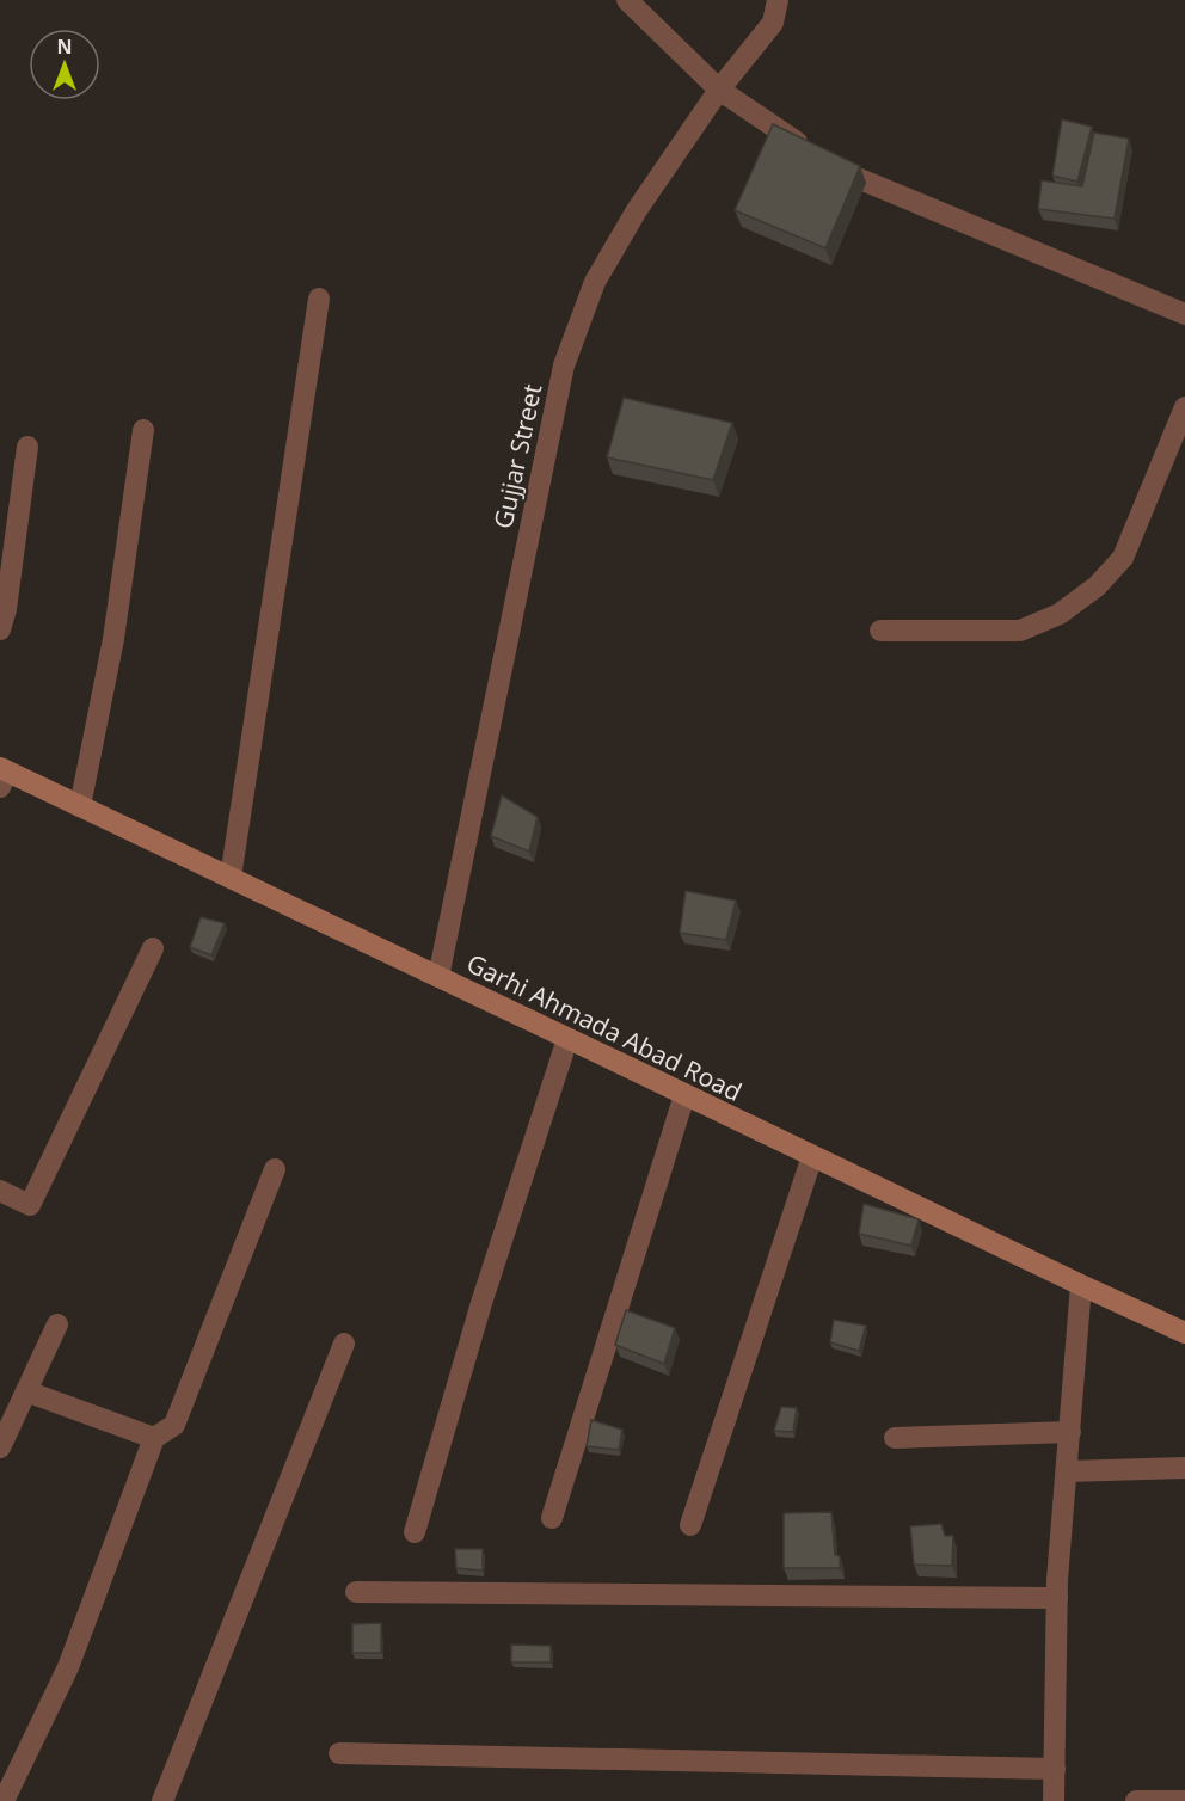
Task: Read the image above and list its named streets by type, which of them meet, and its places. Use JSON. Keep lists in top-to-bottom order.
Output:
{
  "streets": {
    "street": ["Gujjar Street", "Garhi Ahmada Abad Road"]
  },
  "crossings": [
    ["Gujjar Street", "Garhi Ahmada Abad Road"]
  ],
  "north": "top"
}
